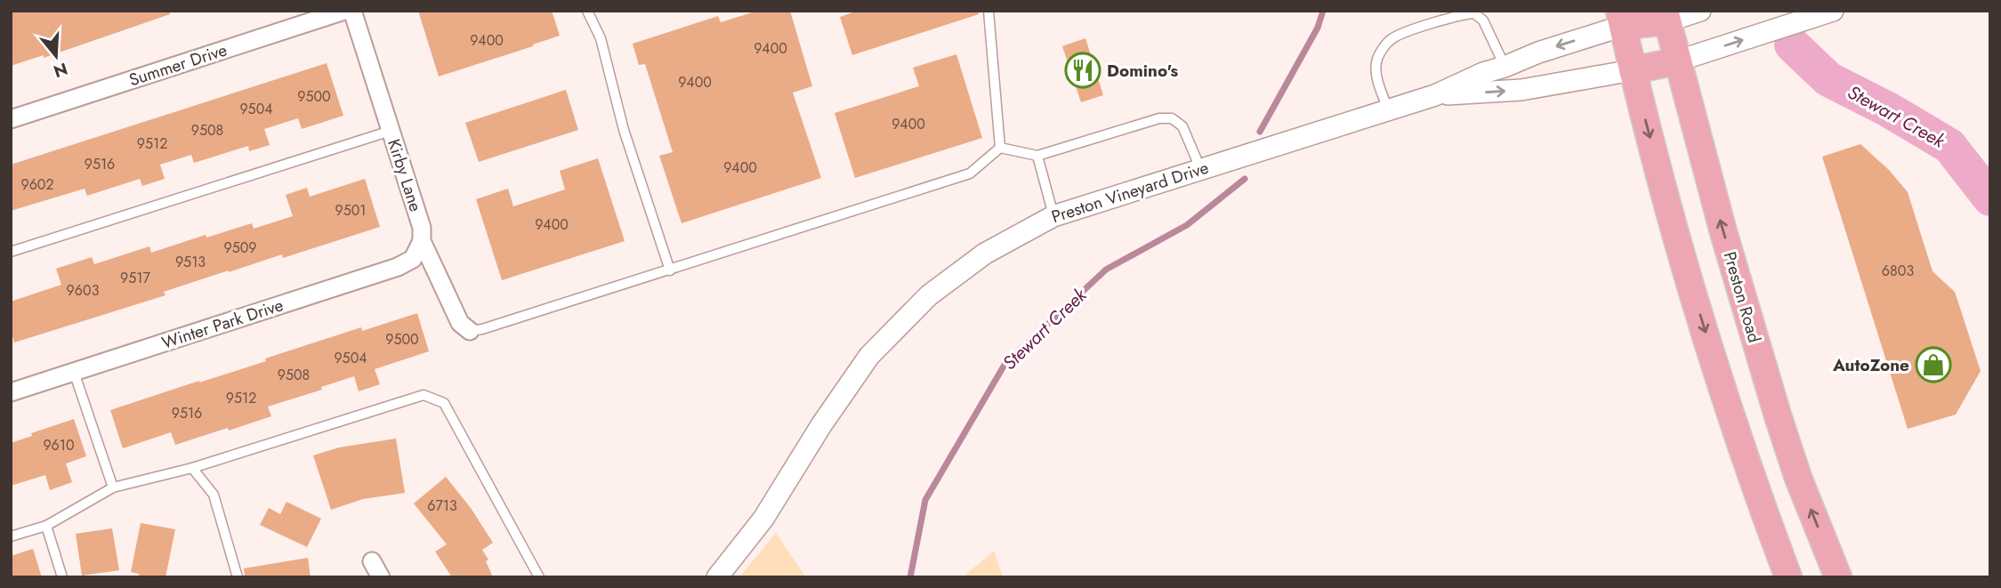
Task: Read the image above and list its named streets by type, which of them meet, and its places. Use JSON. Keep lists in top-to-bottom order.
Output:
{
  "streets": {
    "main road": ["Preston Road"],
    "street": [
      "Summer Drive",
      "Kirby Lane",
      "Preston Vineyard Drive",
      "Winter Park Drive"
    ]
  },
  "crossings": [
    ["Kirby Lane", "Winter Park Drive"]
  ],
  "water": ["Stewart Creek"],
  "places": {
    "restaurant": ["Domino's"],
    "shop": ["AutoZone"]
  },
  "house_numbers": [
    "9400",
    "9400",
    "9400",
    "9500",
    "9504",
    "9400",
    "9508",
    "9512",
    "9516",
    "9400",
    "9602",
    "9501",
    "9400",
    "9509",
    "9513",
    "6803",
    "9517",
    "9603",
    "9500",
    "9504",
    "9508",
    "9512",
    "9516",
    "9610",
    "6713"
  ],
  "north": "bottom"
}
